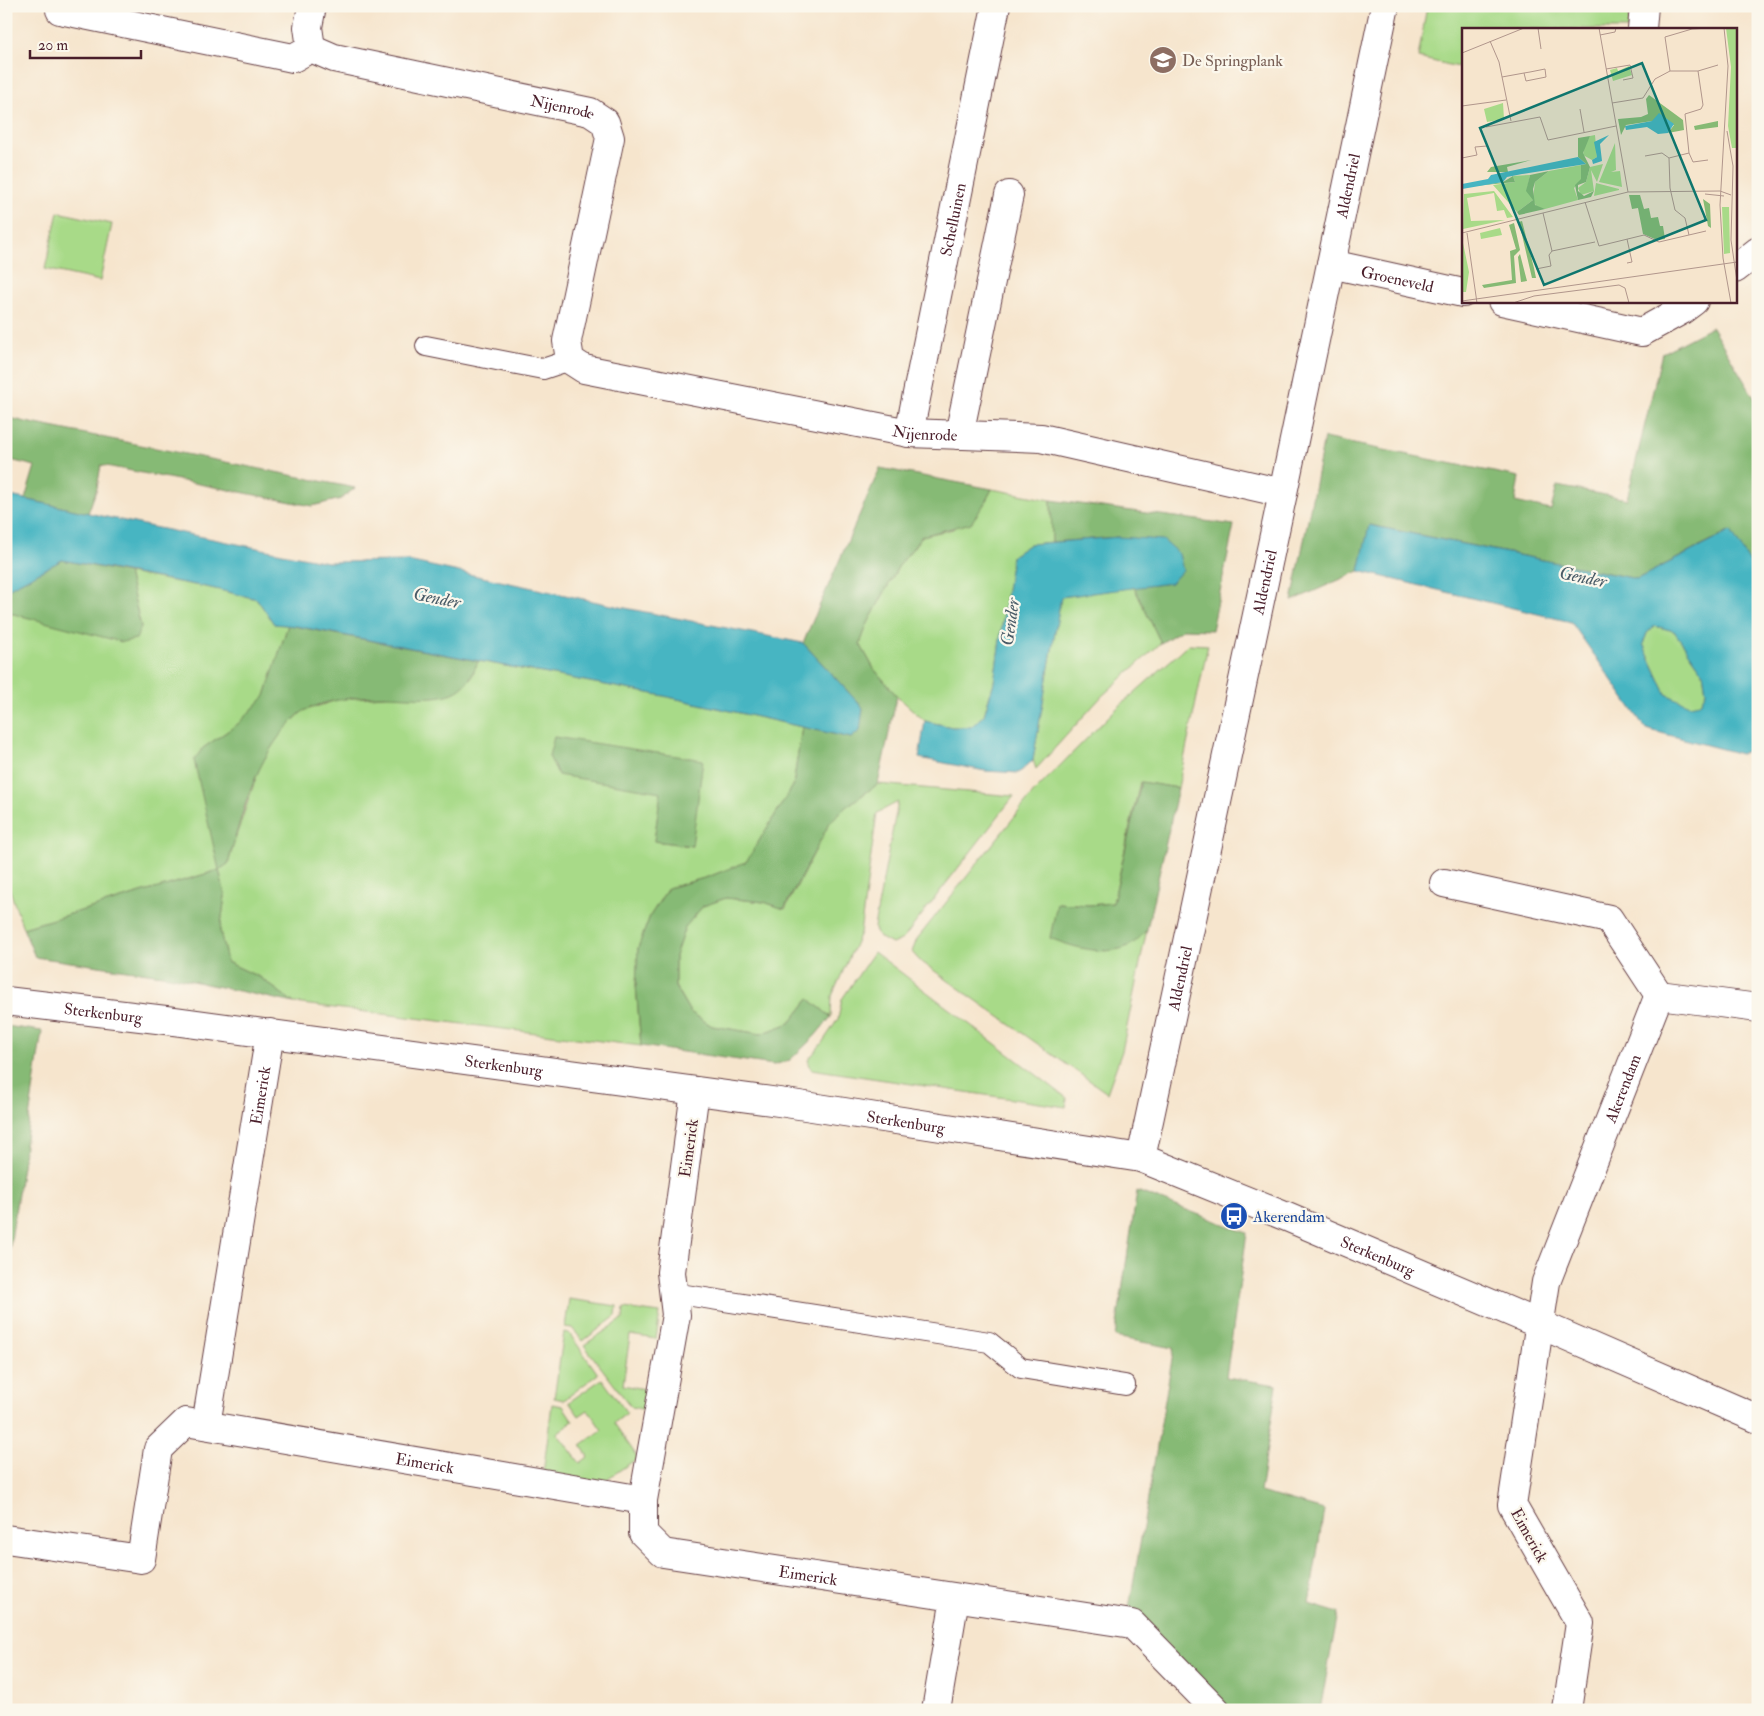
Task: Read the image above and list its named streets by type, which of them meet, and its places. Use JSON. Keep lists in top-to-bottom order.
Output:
{
  "streets": {
    "street": [
      "Nijenrode",
      "Aldendriel",
      "Schelluinen",
      "Groeneveld",
      "Sterkenburg",
      "Akerendam",
      "Eimerick"
    ]
  },
  "crossings": [
    ["Nijenrode", "Aldendriel"],
    ["Nijenrode", "Schelluinen"],
    ["Aldendriel", "Groeneveld"],
    ["Aldendriel", "Sterkenburg"],
    ["Sterkenburg", "Akerendam"],
    ["Sterkenburg", "Eimerick"],
    ["Akerendam", "Eimerick"]
  ],
  "water": ["Gender"],
  "places": {
    "school or university": ["De Springplank"],
    "bus stop": ["Akerendam"]
  },
  "scale_bar": "20 m"
}
